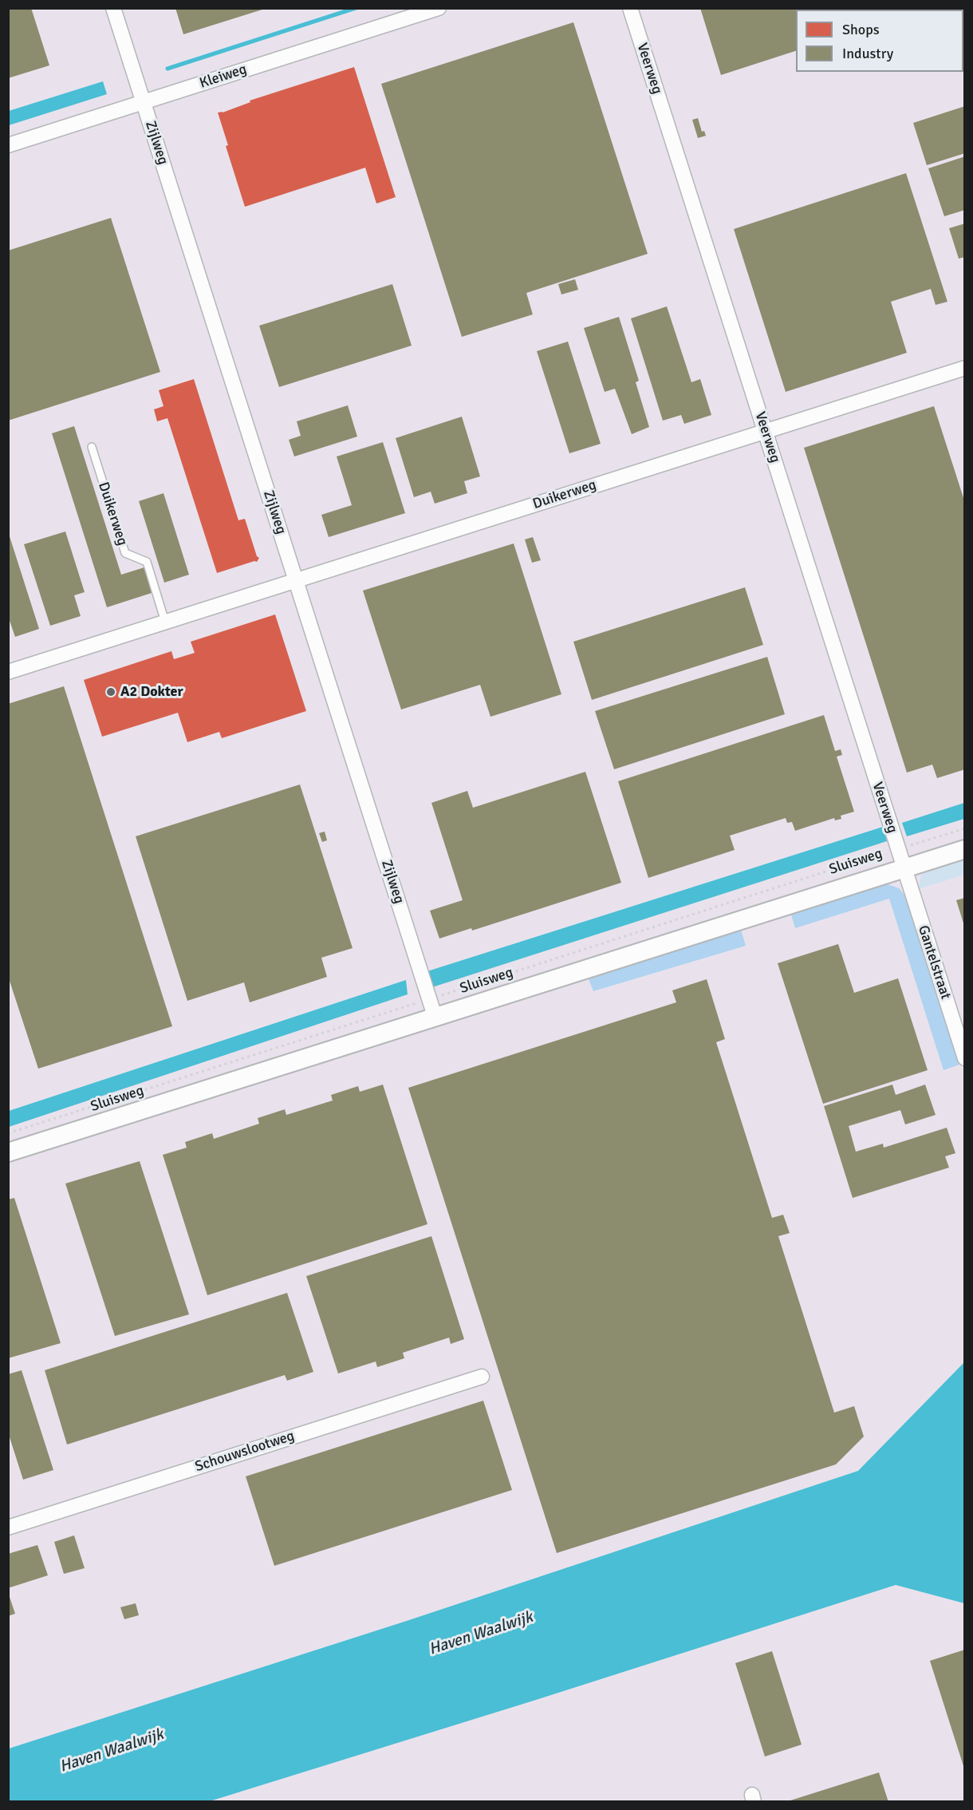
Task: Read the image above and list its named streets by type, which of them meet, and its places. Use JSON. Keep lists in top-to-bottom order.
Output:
{
  "streets": {
    "street": [
      "Veerweg",
      "Kleiweg",
      "Zijlweg",
      "Duikerweg",
      "Sluisweg",
      "Gantelstraat",
      "Schouwslootweg"
    ]
  },
  "crossings": [
    ["Veerweg", "Duikerweg"],
    ["Veerweg", "Sluisweg"],
    ["Veerweg", "Gantelstraat"],
    ["Kleiweg", "Zijlweg"],
    ["Zijlweg", "Duikerweg"],
    ["Zijlweg", "Sluisweg"],
    ["Sluisweg", "Gantelstraat"]
  ],
  "water": ["Haven Waalwijk"],
  "places": ["A2 Dokter"],
  "legend": ["Shops", "Industry"]
}
